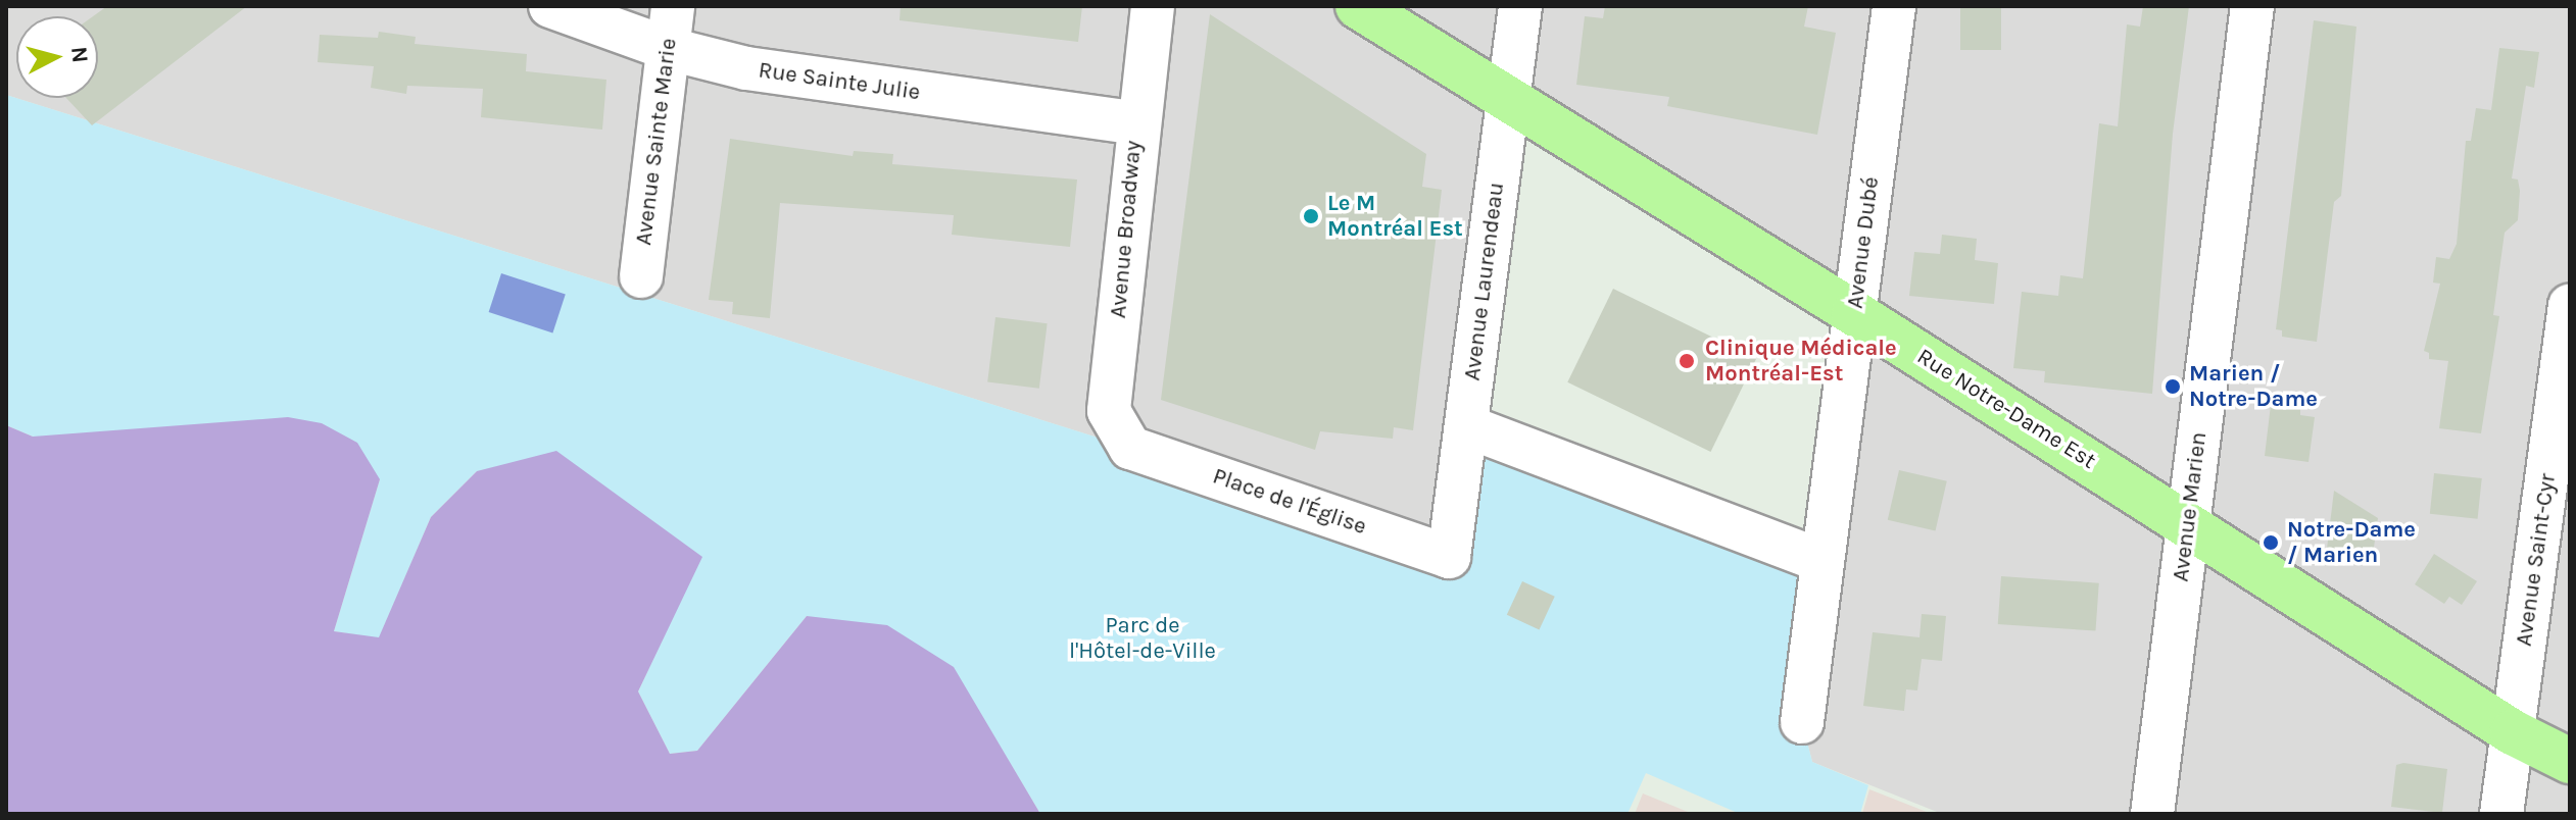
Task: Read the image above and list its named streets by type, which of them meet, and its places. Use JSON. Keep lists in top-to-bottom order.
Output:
{
  "streets": {
    "main road": ["Rue Notre-Dame Est"],
    "street": [
      "Rue Sainte Julie",
      "Avenue Sainte Marie",
      "Avenue Broadway",
      "Avenue Dubé",
      "Avenue Laurendeau",
      "Place de l'Église",
      "Avenue Marien",
      "Avenue Saint-Cyr"
    ]
  },
  "crossings": [
    ["Rue Sainte Julie", "Avenue Sainte Marie"],
    ["Rue Sainte Julie", "Avenue Broadway"],
    ["Avenue Broadway", "Place de l'Église"],
    ["Avenue Dubé", "Rue Notre-Dame Est"],
    ["Avenue Laurendeau", "Rue Notre-Dame Est"],
    ["Avenue Laurendeau", "Place de l'Église"],
    ["Rue Notre-Dame Est", "Avenue Marien"],
    ["Rue Notre-Dame Est", "Avenue Saint-Cyr"]
  ],
  "parks": ["Parc de l'Hôtel-de-Ville"],
  "places": [
    "Le M Montréal Est",
    "Clinique Médicale Montréal-Est",
    "Marien / Notre-Dame",
    "Notre-Dame / Marien"
  ],
  "north": "right"
}
